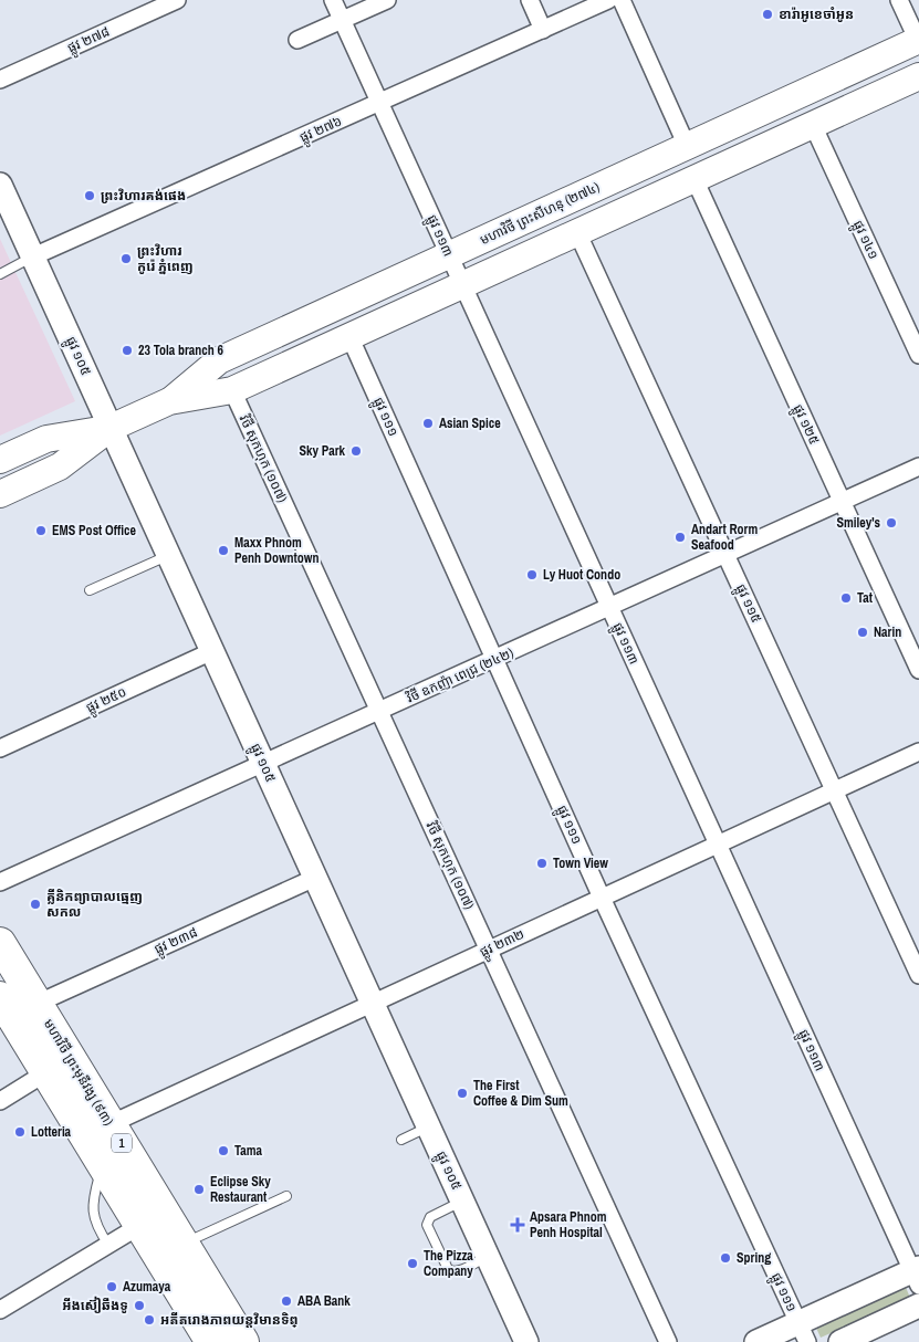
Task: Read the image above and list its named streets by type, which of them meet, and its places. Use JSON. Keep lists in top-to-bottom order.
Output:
{
  "streets": {
    "highway": ["មហាវិថី ព្រះមុនីវង្ស (៩៣)", "1"],
    "main road": ["មហាវិថី ព្រះសីហនុ (២៧៤)"],
    "street": [
      "ផ្លូវ ២៧៨",
      "ផ្លូវ ២៧៦",
      "ផ្លូវ ១១៣",
      "ផ្លូវ ១៤១",
      "ផ្លូវ ១០៥",
      "ផ្លូវ ១១១",
      "ផ្លូវ ១២៥",
      "វិថី សុកហុក (១០៧)",
      "ផ្លូវ ១១៥",
      "វិថី ឧកញ៉ា ពេជ្រ (២៤២)",
      "ផ្លូវ ២៥០",
      "ផ្លូវ ២៣៨",
      "ផ្លូវ ២៣២"
    ]
  },
  "crossings": [
    ["ផ្លូវ ២៧៦", "ផ្លូវ ១១៣"],
    ["ផ្លូវ ២៧៦", "ផ្លូវ ១០៥"],
    ["មហាវិថី ព្រះសីហនុ (២៧៤)", "ផ្លូវ ១១៣"],
    ["មហាវិថី ព្រះសីហនុ (២៧៤)", "ផ្លូវ ១៤១"],
    ["មហាវិថី ព្រះសីហនុ (២៧៤)", "ផ្លូវ ១០៥"],
    ["មហាវិថី ព្រះសីហនុ (២៧៤)", "ផ្លូវ ១១១"],
    ["មហាវិថី ព្រះសីហនុ (២៧៤)", "ផ្លូវ ១២៥"],
    ["មហាវិថី ព្រះសីហនុ (២៧៤)", "វិថី សុកហុក (១០៧)"],
    ["មហាវិថី ព្រះសីហនុ (២៧៤)", "ផ្លូវ ១១៥"],
    ["ផ្លូវ ១១៣", "វិថី ឧកញ៉ា ពេជ្រ (២៤២)"],
    ["ផ្លូវ ១១៣", "ផ្លូវ ២៣២"],
    ["ផ្លូវ ១០៥", "វិថី ឧកញ៉ា ពេជ្រ (២៤២)"],
    ["ផ្លូវ ១០៥", "ផ្លូវ ២៥០"],
    ["ផ្លូវ ១០៥", "ផ្លូវ ២៣៨"],
    ["ផ្លូវ ១០៥", "ផ្លូវ ២៣២"],
    ["ផ្លូវ ១១១", "វិថី ឧកញ៉ា ពេជ្រ (២៤២)"],
    ["ផ្លូវ ១១១", "ផ្លូវ ២៣២"],
    ["ផ្លូវ ១២៥", "វិថី ឧកញ៉ា ពេជ្រ (២៤២)"],
    ["វិថី សុកហុក (១០៧)", "វិថី ឧកញ៉ា ពេជ្រ (២៤២)"],
    ["វិថី សុកហុក (១០៧)", "ផ្លូវ ២៣២"],
    ["ផ្លូវ ១១៥", "វិថី ឧកញ៉ា ពេជ្រ (២៤២)"],
    ["ផ្លូវ ១១៥", "ផ្លូវ ២៣២"],
    ["ផ្លូវ ២៣៨", "មហាវិថី ព្រះមុនីវង្ស (៩៣)"],
    ["ផ្លូវ ២៣២", "មហាវិថី ព្រះមុនីវង្ស (៩៣)"]
  ],
  "places": {
    "other": [
      "ខារ៉ាអូខេចាំអូន",
      "ព្រះវិហារគង់ផេង",
      "ព្រះវិហារ កូរ៉េ ភ្នំពេញ",
      "23 Tola branch 6",
      "Asian Spice",
      "Sky Park",
      "Smiley's",
      "EMS Post Office",
      "Andart Rorm Seafood",
      "Maxx Phnom Penh Downtown",
      "Ly Huot Condo",
      "Tat",
      "Narin",
      "Town View",
      "គ្លីនិកព្យាបាលធ្មេញ សកល",
      "The First Coffee & Dim Sum",
      "Lotteria",
      "Tama",
      "Eclipse Sky Restaurant",
      "Spring",
      "The Pizza Company",
      "Azumaya",
      "ABA Bank",
      "អីងស៊ៀឆឹងទូ",
      "អតីតរោងភាពយន្តវិមានទិព្"
    ],
    "health": ["Apsara Phnom Penh Hospital"]
  }
}
